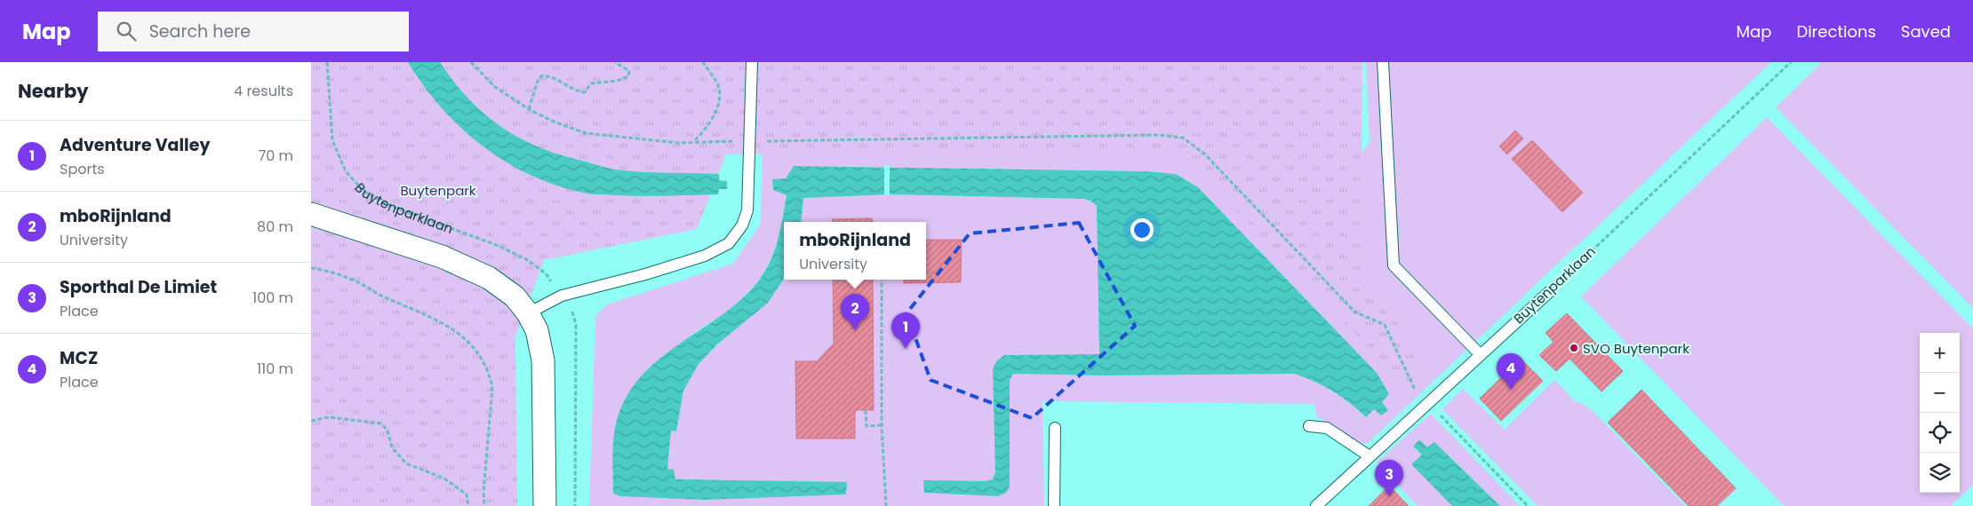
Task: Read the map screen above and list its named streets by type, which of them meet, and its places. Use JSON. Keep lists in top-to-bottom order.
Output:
{
  "streets": {
    "lane": ["Buytenparklaan"]
  },
  "parks": ["Buytenpark"],
  "places": ["SVO Buytenpark"],
  "page": {
    "header": "Map",
    "search": "Search here",
    "nav": ["Map", "Directions", "Saved"],
    "heading": ["Nearby", "4 results"],
    "list": [
      {
        "mark": "1",
        "name": "Adventure Valley",
        "note": "Sports",
        "value": "70 m"
      },
      {
        "mark": "2",
        "name": "mboRijnland",
        "note": "University",
        "value": "80 m"
      },
      {
        "mark": "3",
        "name": "Sporthal De Limiet",
        "note": "Place",
        "value": "100 m"
      },
      {
        "mark": "4",
        "name": "MCZ",
        "note": "Place",
        "value": "110 m"
      }
    ],
    "popup": ["mboRijnland", "University"],
    "pins": [
      "2",
      "1",
      "4",
      "3"
    ],
    "map_buttons": ["+", "−"]
  }
}
